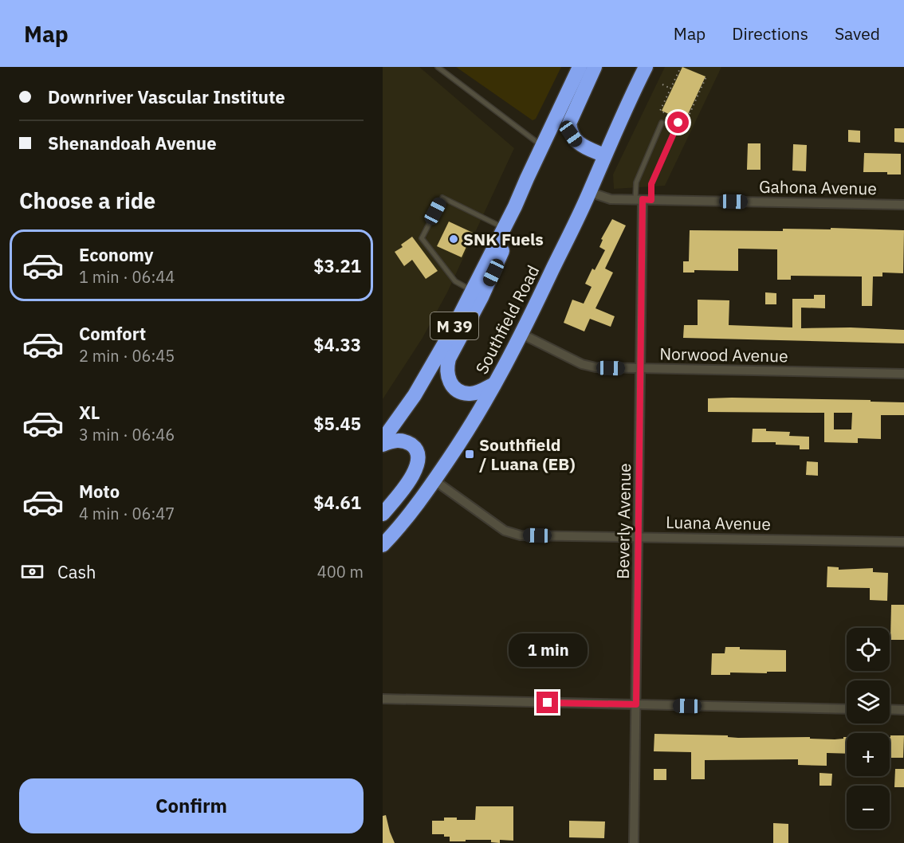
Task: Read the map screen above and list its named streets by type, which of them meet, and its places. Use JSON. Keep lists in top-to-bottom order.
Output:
{
  "streets": {
    "highway": ["Southfield Road", "M 39"],
    "street": [
      "Gahona Avenue",
      "Norwood Avenue",
      "Beverly Avenue",
      "Luana Avenue"
    ]
  },
  "crossings": [
    ["Gahona Avenue", "Southfield Road"],
    ["Gahona Avenue", "Beverly Avenue"],
    ["Southfield Road", "Norwood Avenue"],
    ["Southfield Road", "Luana Avenue"],
    ["Norwood Avenue", "Beverly Avenue"],
    ["Beverly Avenue", "Luana Avenue"]
  ],
  "places": {
    "other": ["SNK Fuels"],
    "transit": ["Southfield / Luana (EB)"]
  },
  "page": {
    "header": "Map",
    "nav": ["Map", "Directions", "Saved"],
    "banner": ["Downriver Vascular Institute", "Shenandoah Avenue"],
    "heading": "Choose a ride",
    "list": [
      {
        "name": "Economy",
        "note": "1 min · 06:44",
        "value": "$3.21"
      },
      {
        "name": "Comfort",
        "note": "2 min · 06:45",
        "value": "$4.33"
      },
      {
        "name": "XL",
        "note": "3 min · 06:46",
        "value": "$5.45"
      },
      {
        "name": "Moto",
        "note": "4 min · 06:47",
        "value": "$4.61"
      }
    ],
    "pay": ["Cash", "400 m"],
    "map_buttons": ["+", "−"],
    "bubble": "1 min",
    "buttons": "Confirm"
  }
}
